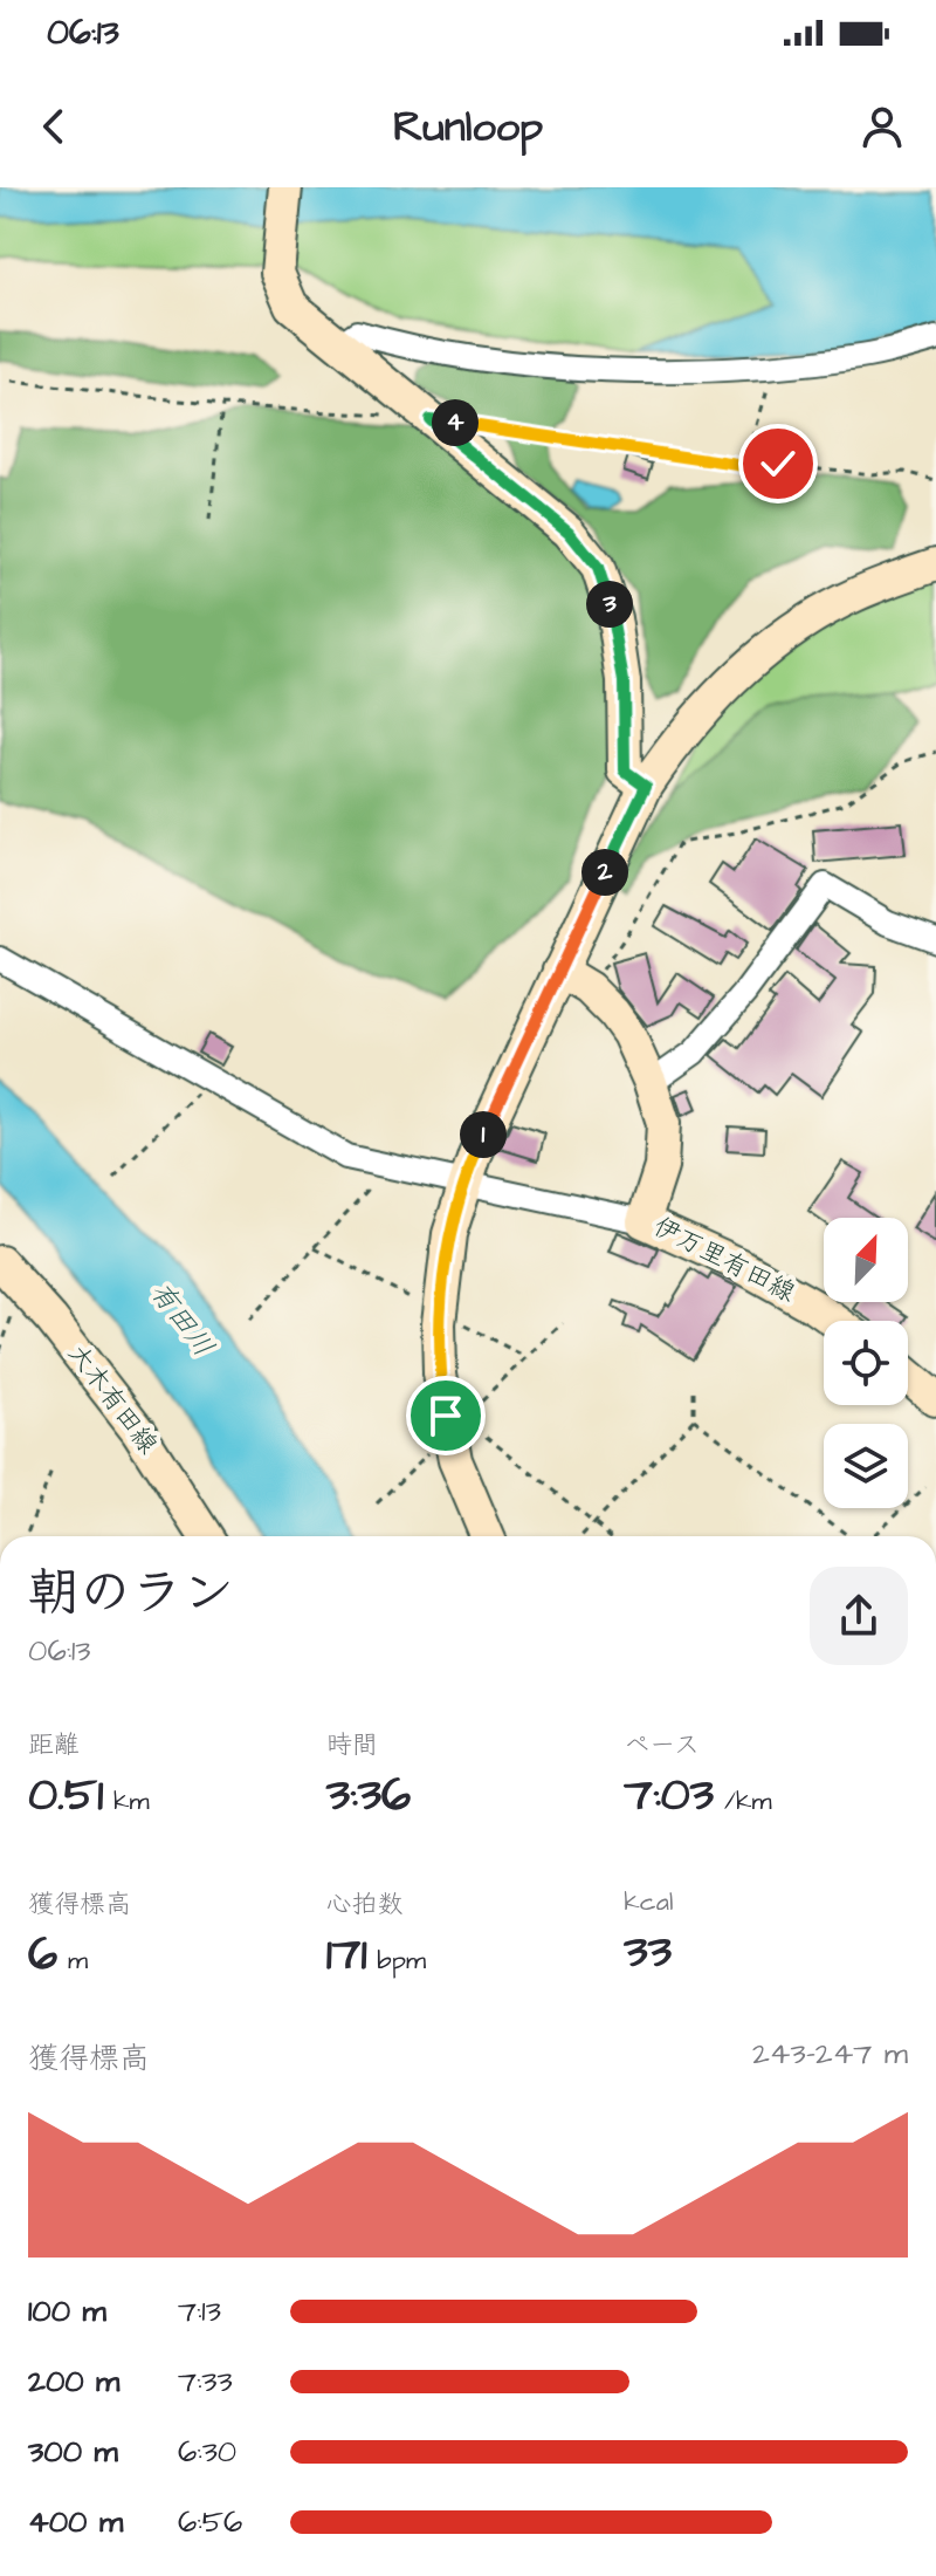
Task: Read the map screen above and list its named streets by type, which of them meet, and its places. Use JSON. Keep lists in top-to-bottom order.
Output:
{
  "streets": {
    "main road": ["伊万里有田線", "大木有田線"]
  },
  "water": ["有田川"],
  "north": "top right",
  "page": {
    "status": "06:13",
    "header": "Runloop",
    "pins": [
      "4",
      "3",
      "2",
      "1"
    ],
    "heading": ["朝のラン", "06:13"],
    "stats": [
      ["距離", "0.51 km"],
      ["時間", "3:36"],
      ["ペース", "7:03 /km"],
      ["獲得標高", "6 m"],
      ["心拍数", "171 bpm"],
      ["kcal", "33"]
    ],
    "chart": ["獲得標高", "243–247 m"],
    "list": [
      {
        "name": "100 m",
        "note": "7:13"
      },
      {
        "name": "200 m",
        "note": "7:33"
      },
      {
        "name": "300 m",
        "note": "6:30"
      },
      {
        "name": "400 m",
        "note": "6:56"
      }
    ]
  }
}
